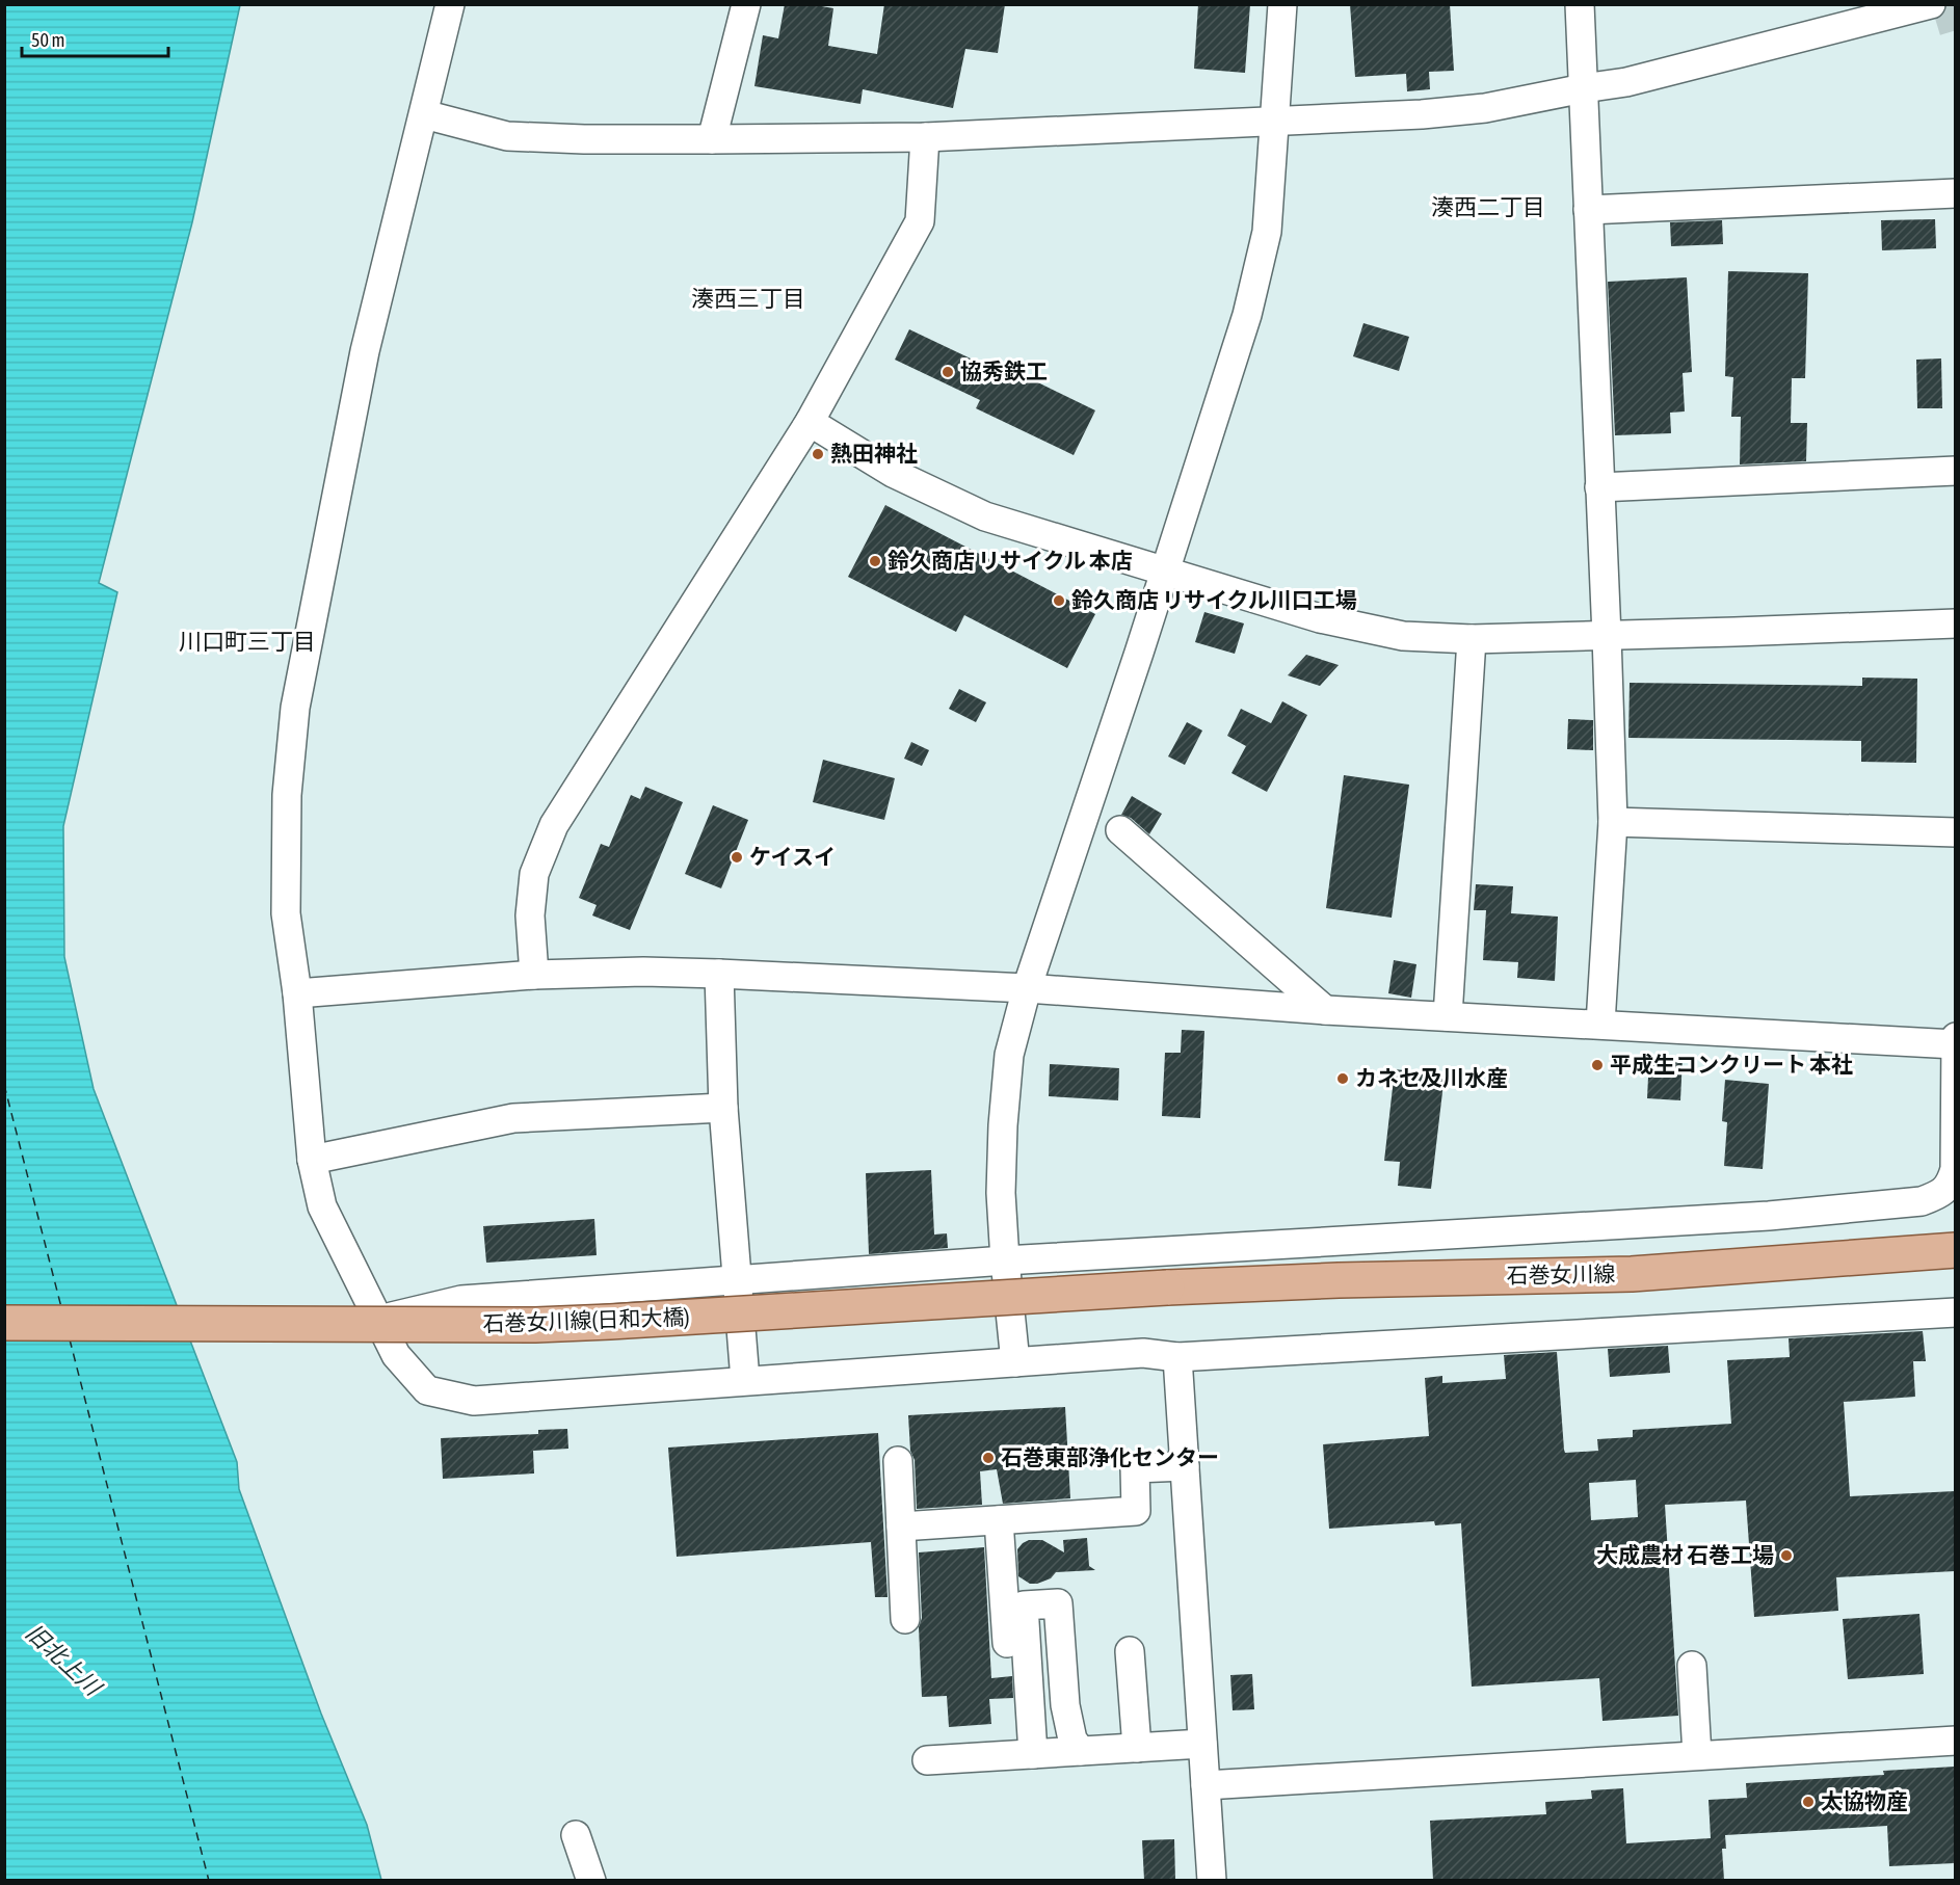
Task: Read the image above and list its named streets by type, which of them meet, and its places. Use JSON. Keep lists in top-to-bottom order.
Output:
{
  "streets": {
    "main road": ["石巻女川線", "石巻女川線(日和大橋)"]
  },
  "crossings": [
    ["石巻女川線", "石巻女川線(日和大橋)"]
  ],
  "districts": ["湊西二丁目", "湊西三丁目", "川口町三丁目"],
  "water": ["旧北上川"],
  "places": [
    "協秀鉄工",
    "熱田神社",
    "鈴久商店 リサイクル 本店",
    "鈴久商店 リサイクル川口工場",
    "ケイスイ",
    "平成生コンクリート 本社",
    "カネセ及川水産",
    "石巻東部浄化センター",
    "大成農材 石巻工場",
    "太協物産"
  ],
  "scale_bar": "50 m"
}
